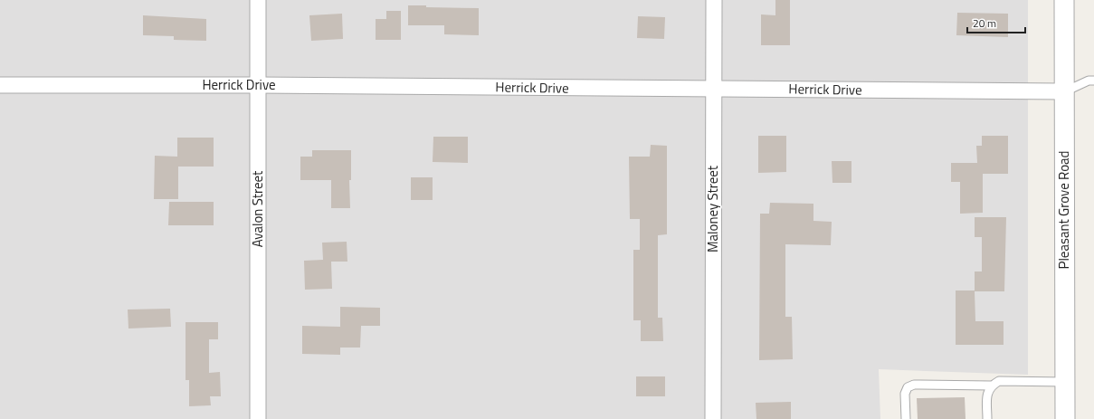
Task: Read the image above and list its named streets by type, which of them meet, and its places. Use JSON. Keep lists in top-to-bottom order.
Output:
{
  "streets": {
    "street": [
      "Herrick Drive",
      "Avalon Street",
      "Maloney Street",
      "Pleasant Grove Road"
    ]
  },
  "crossings": [
    ["Herrick Drive", "Avalon Street"],
    ["Herrick Drive", "Maloney Street"],
    ["Herrick Drive", "Pleasant Grove Road"]
  ],
  "scale_bar": "20 m"
}
